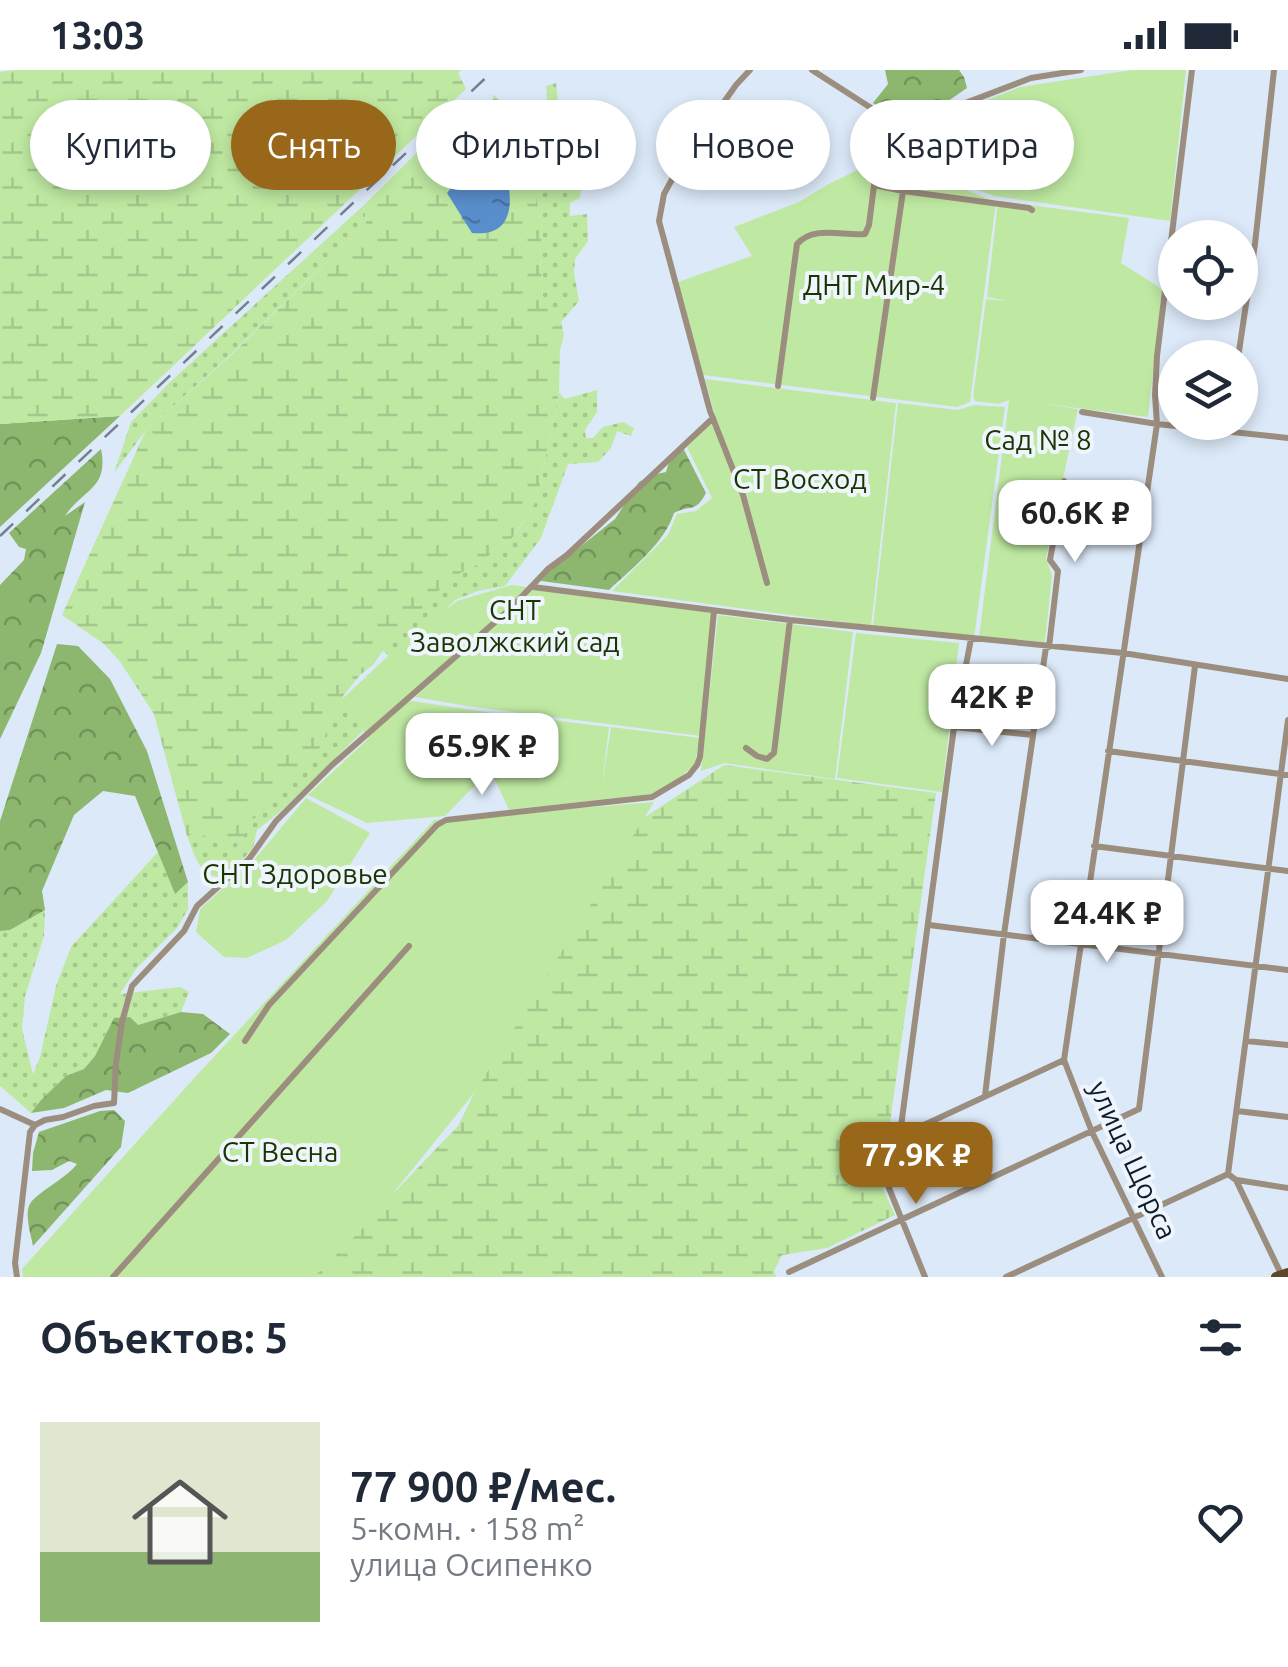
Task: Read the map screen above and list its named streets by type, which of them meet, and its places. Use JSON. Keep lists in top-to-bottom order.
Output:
{
  "streets": {
    "street": ["улица Щорса"]
  },
  "parks": [
    "ДНТ Мир-4",
    "Сад № 8",
    "СТ Восход",
    "СНТ Заволжский сад",
    "СНТ Здоровье",
    "СТ Весна"
  ],
  "page": {
    "status": "13:03",
    "chip": [
      "Купить",
      "Снять",
      "Фильтры",
      "Новое",
      "Квартира"
    ],
    "price": [
      "60.6K ₽",
      "42K ₽",
      "65.9K ₽",
      "24.4K ₽",
      "77.9K ₽"
    ],
    "heading": "Объектов: 5",
    "list": [
      {
        "name": "77 900 ₽/мес.",
        "note": "5-комн. · 158 m² · улица Осипенко"
      }
    ]
  }
}
